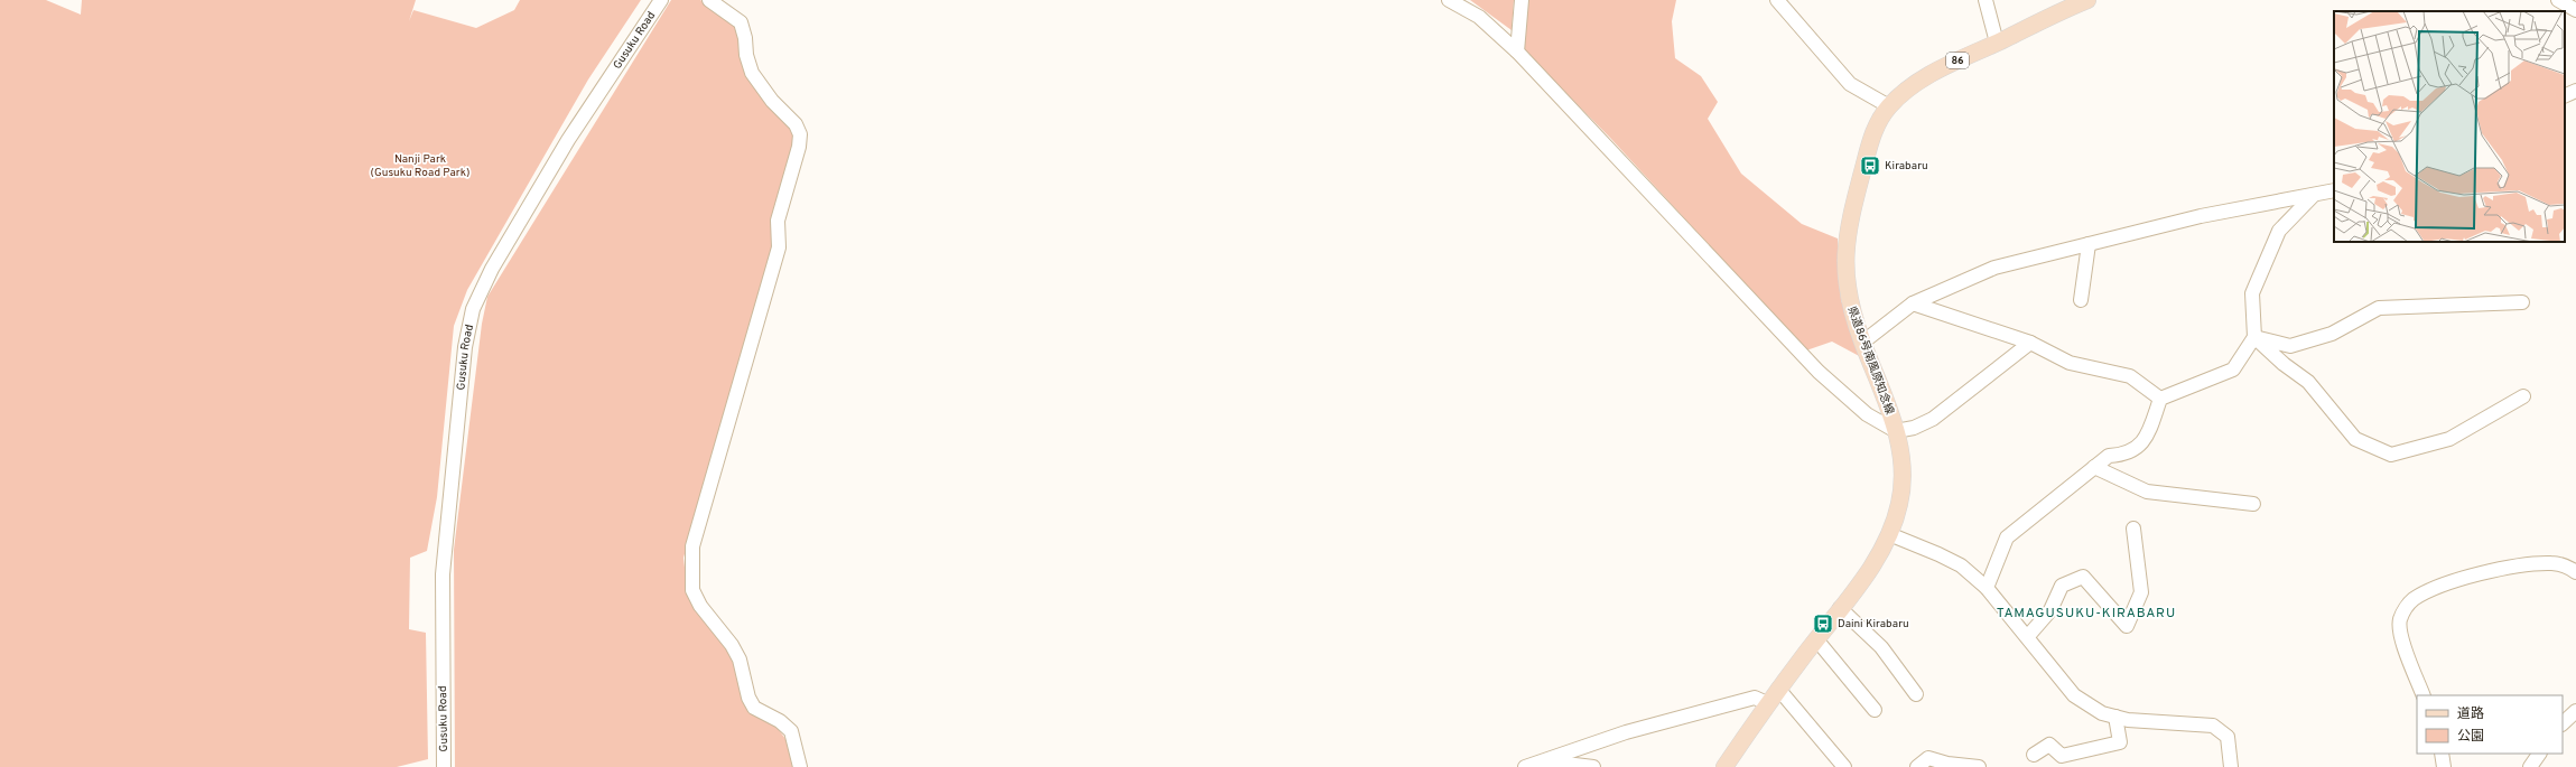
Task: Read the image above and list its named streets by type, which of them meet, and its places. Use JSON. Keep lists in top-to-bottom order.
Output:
{
  "streets": {
    "main road": ["86", "県道86号南風原知念線"],
    "street": ["Gusuku Road"]
  },
  "districts": ["TAMAGUSUKU-KIRABARU"],
  "parks": ["Nanji Park (Gusuku Road Park)"],
  "places": {
    "bus stop": ["Kirabaru", "Daini Kirabaru"]
  },
  "legend": ["道路", "公園"]
}
